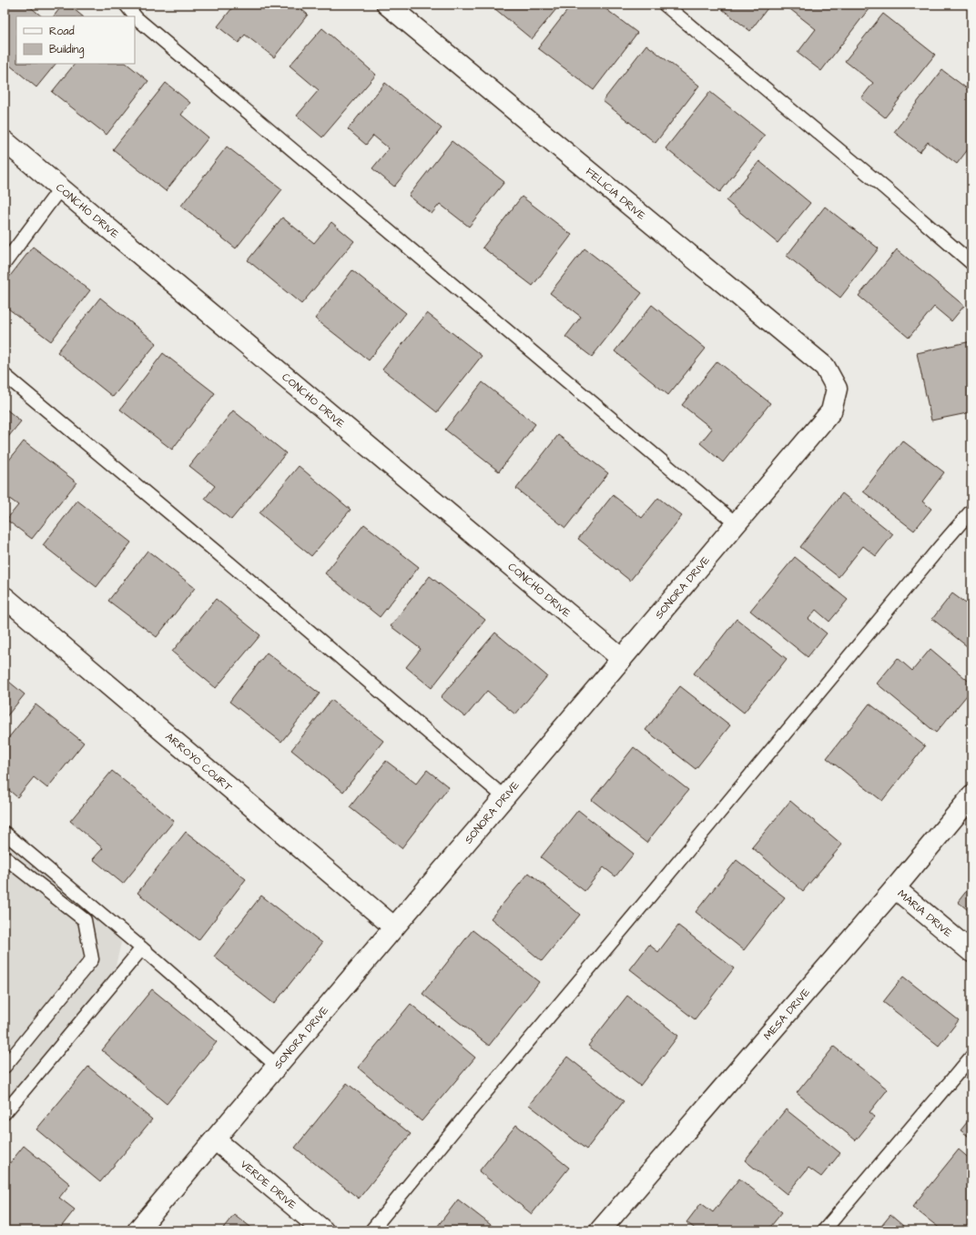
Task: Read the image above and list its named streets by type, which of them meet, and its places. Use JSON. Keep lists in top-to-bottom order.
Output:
{
  "streets": {
    "street": [
      "FELICIA DRIVE",
      "CONCHO DRIVE",
      "SONORA DRIVE",
      "ARROYO COURT",
      "MARIA DRIVE",
      "MESA DRIVE",
      "VERDE DRIVE"
    ]
  },
  "crossings": [
    ["FELICIA DRIVE", "SONORA DRIVE"],
    ["CONCHO DRIVE", "SONORA DRIVE"],
    ["SONORA DRIVE", "ARROYO COURT"],
    ["SONORA DRIVE", "VERDE DRIVE"],
    ["MARIA DRIVE", "MESA DRIVE"]
  ],
  "legend": ["Road", "Building"]
}
